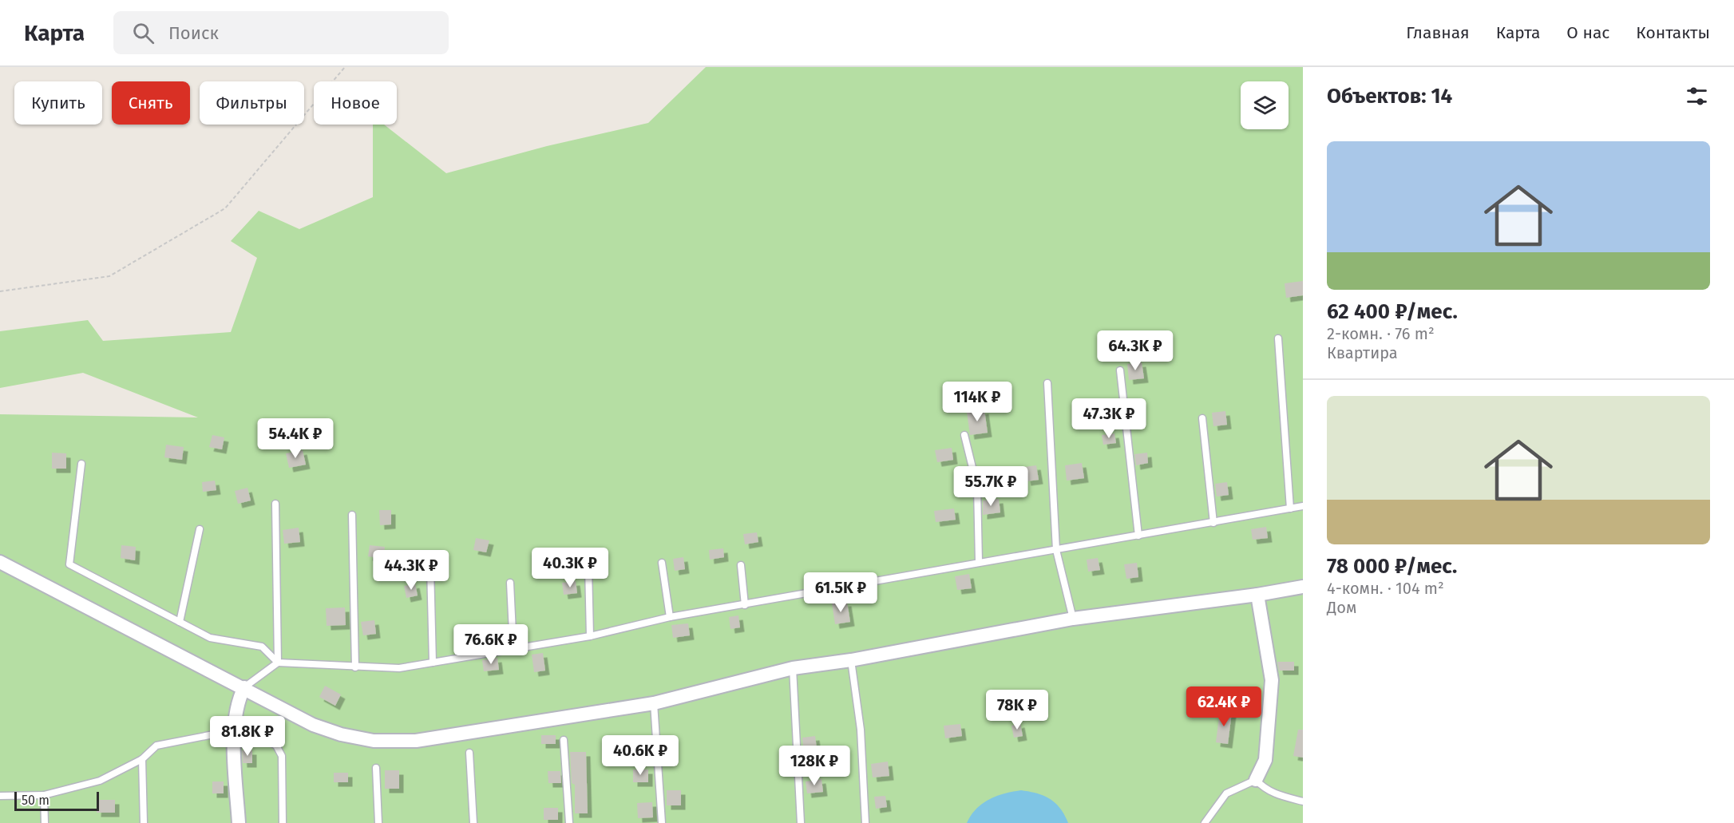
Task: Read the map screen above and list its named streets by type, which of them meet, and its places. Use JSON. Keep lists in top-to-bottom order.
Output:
{
  "scale_bar": "50 m",
  "page": {
    "header": "Карта",
    "search": "Поиск",
    "nav": [
      "Главная",
      "Карта",
      "О нас",
      "Контакты"
    ],
    "heading": "Объектов: 14",
    "chip": [
      "Купить",
      "Снять",
      "Фильтры",
      "Новое"
    ],
    "list": [
      {
        "name": "62 400 ₽/мес.",
        "note": "2-комн. · 76 m² · Квартира"
      },
      {
        "name": "78 000 ₽/мес.",
        "note": "4-комн. · 104 m² · Дом"
      }
    ],
    "price": [
      "64.3K ₽",
      "114K ₽",
      "47.3K ₽",
      "54.4K ₽",
      "55.7K ₽",
      "40.3K ₽",
      "44.3K ₽",
      "61.5K ₽",
      "76.6K ₽",
      "62.4K ₽",
      "78K ₽",
      "81.8K ₽",
      "40.6K ₽",
      "128K ₽"
    ],
    "scale": "50 m"
  }
}
